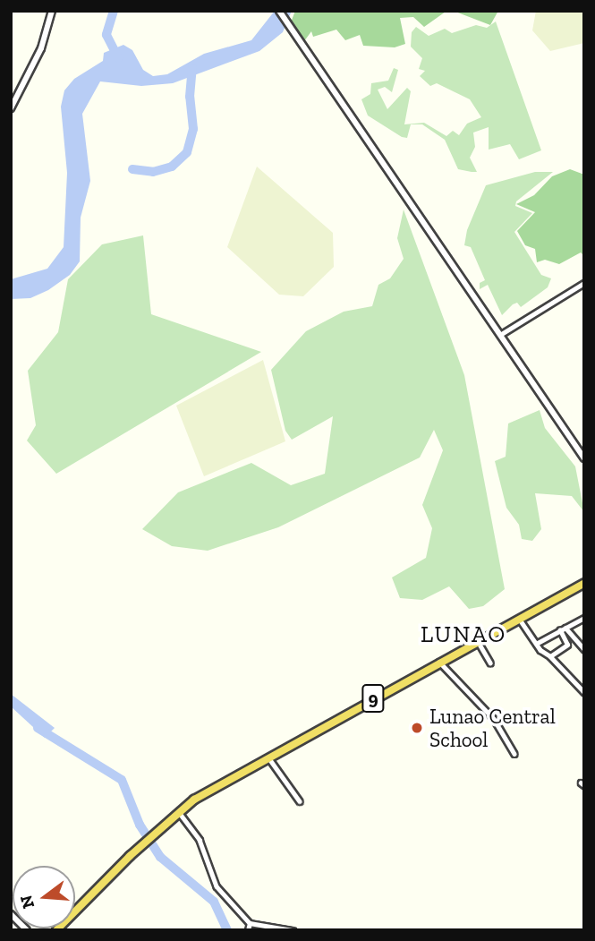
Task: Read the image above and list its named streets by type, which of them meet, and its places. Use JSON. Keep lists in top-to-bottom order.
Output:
{
  "streets": {
    "highway": ["9"]
  },
  "districts": ["LUNAO"],
  "places": ["Lunao Central School"],
  "north": "left"
}
